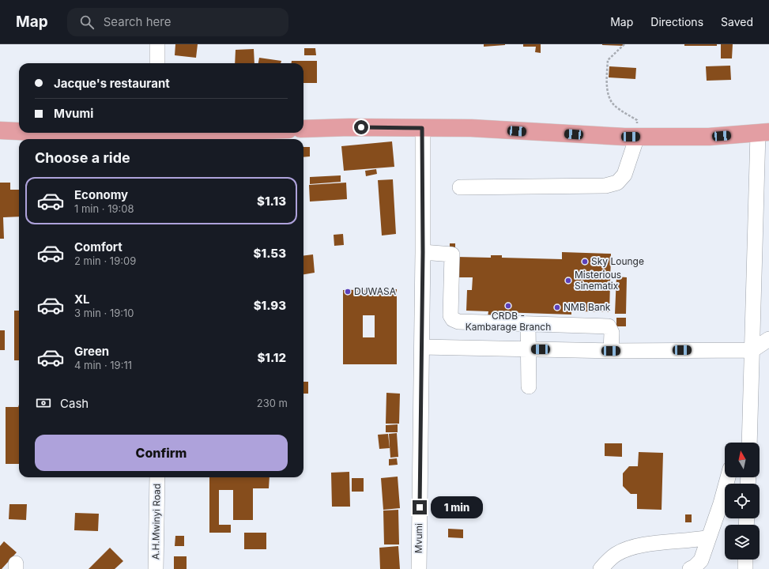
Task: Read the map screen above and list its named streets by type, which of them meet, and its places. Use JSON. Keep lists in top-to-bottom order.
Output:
{
  "streets": {
    "street": ["A.H.Mwinyi Road", "Mvumi"]
  },
  "places": [
    "Sky Lounge",
    "Misterious Sinematix",
    "DUWASA",
    "CRDB - Kambarage Branch",
    "NMB Bank"
  ],
  "north": "top",
  "page": {
    "header": "Map",
    "search": "Search here",
    "nav": ["Map", "Directions", "Saved"],
    "banner": ["Jacque's restaurant", "Mvumi"],
    "heading": "Choose a ride",
    "list": [
      {
        "name": "Economy",
        "note": "1 min · 19:08",
        "value": "$1.13"
      },
      {
        "name": "Comfort",
        "note": "2 min · 19:09",
        "value": "$1.53"
      },
      {
        "name": "XL",
        "note": "3 min · 19:10",
        "value": "$1.93"
      },
      {
        "name": "Green",
        "note": "4 min · 19:11",
        "value": "$1.12"
      }
    ],
    "pay": ["Cash", "230 m"],
    "buttons": "Confirm",
    "bubble": "1 min"
  }
}
